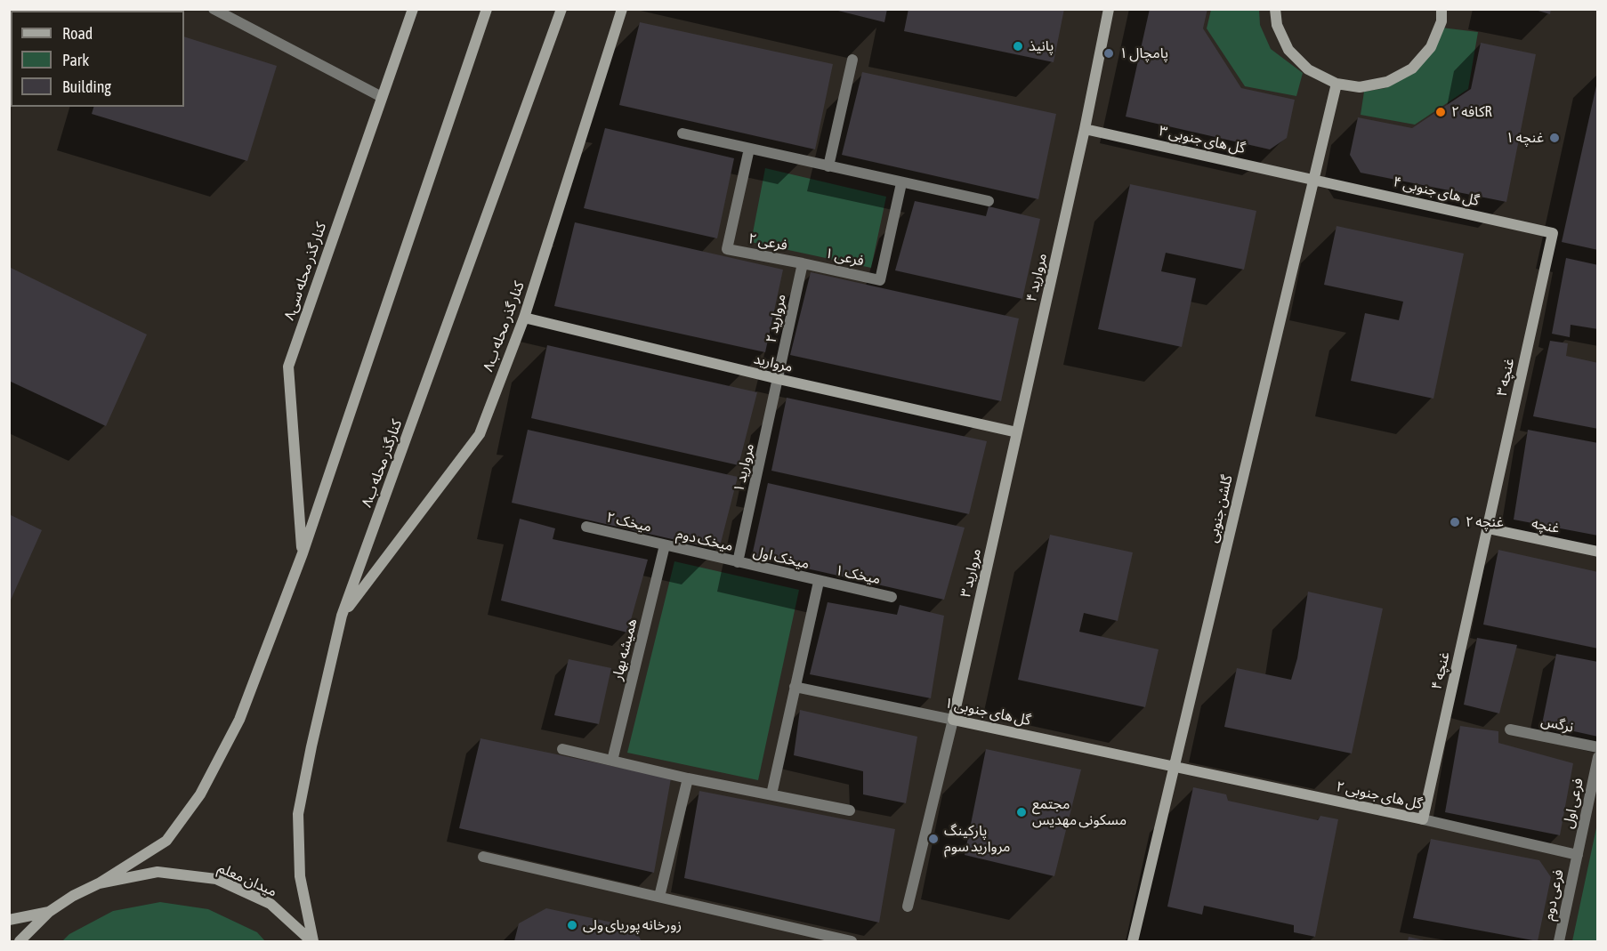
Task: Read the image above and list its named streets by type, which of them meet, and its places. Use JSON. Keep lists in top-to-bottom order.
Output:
{
  "streets": {
    "street": [
      "گل های جنوبی ۳",
      "گل های جنوبی ۴",
      "فرعی ۲",
      "فرعی ۱",
      "کنار گذر محله سی۸",
      "مروارید ۴",
      "مروارید ۲",
      "کنار گذر محله ب۸",
      "مروارید",
      "غنچه ۳",
      "کنارگذر محله ب۸",
      "مروارید ۱",
      "گلشن جنوبی",
      "میخک ۲",
      "غنچه",
      "میخک دوم",
      "میخک اول",
      "مروارید ۳",
      "میخک ۱",
      "همیشه بهار",
      "غنچه ۴",
      "گل های جنوبی ۱",
      "نرگس",
      "گل های جنوبی ۲",
      "فرعی اول",
      "میدان معلم",
      "فرعی دوم"
    ]
  },
  "crossings": [
    ["گل های جنوبی ۳", "گل های جنوبی ۴"],
    ["گل های جنوبی ۳", "مروارید ۴"],
    ["گل های جنوبی ۳", "گلشن جنوبی"],
    ["گل های جنوبی ۴", "غنچه ۳"],
    ["گل های جنوبی ۴", "گلشن جنوبی"],
    ["فرعی ۲", "فرعی ۱"],
    ["فرعی ۲", "مروارید ۲"],
    ["فرعی ۱", "مروارید ۲"],
    ["مروارید ۴", "مروارید"],
    ["مروارید ۴", "مروارید ۳"],
    ["مروارید ۲", "مروارید"],
    ["مروارید ۲", "مروارید ۱"],
    ["کنار گذر محله ب۸", "مروارید"],
    ["کنار گذر محله ب۸", "کنارگذر محله ب۸"],
    ["مروارید", "مروارید ۱"],
    ["مروارید", "مروارید ۳"],
    ["غنچه ۳", "غنچه"],
    ["غنچه ۳", "غنچه ۴"],
    ["کنارگذر محله ب۸", "میدان معلم"],
    ["مروارید ۱", "میخک دوم"],
    ["مروارید ۱", "میخک اول"],
    ["گلشن جنوبی", "گل های جنوبی ۱"],
    ["گلشن جنوبی", "گل های جنوبی ۲"],
    ["میخک ۲", "میخک دوم"],
    ["میخک ۲", "همیشه بهار"],
    ["غنچه", "غنچه ۴"],
    ["میخک دوم", "میخک اول"],
    ["میخک دوم", "همیشه بهار"],
    ["میخک اول", "میخک ۱"],
    ["مروارید ۳", "گل های جنوبی ۱"],
    ["غنچه ۴", "گل های جنوبی ۲"],
    ["گل های جنوبی ۱", "گل های جنوبی ۲"],
    ["گل های جنوبی ۲", "فرعی اول"],
    ["گل های جنوبی ۲", "فرعی دوم"],
    ["فرعی اول", "فرعی دوم"]
  ],
  "places": [
    "پانیذ",
    "پامچال ۱",
    "کافه ۲R",
    "غنچه ۱",
    "غنچه ۲",
    "مجتمع مسکونی مهدیس",
    "پارکینگ مروارید سوم",
    "زورخانه پوریای ولی"
  ],
  "legend": ["Road", "Park", "Building"]
}
